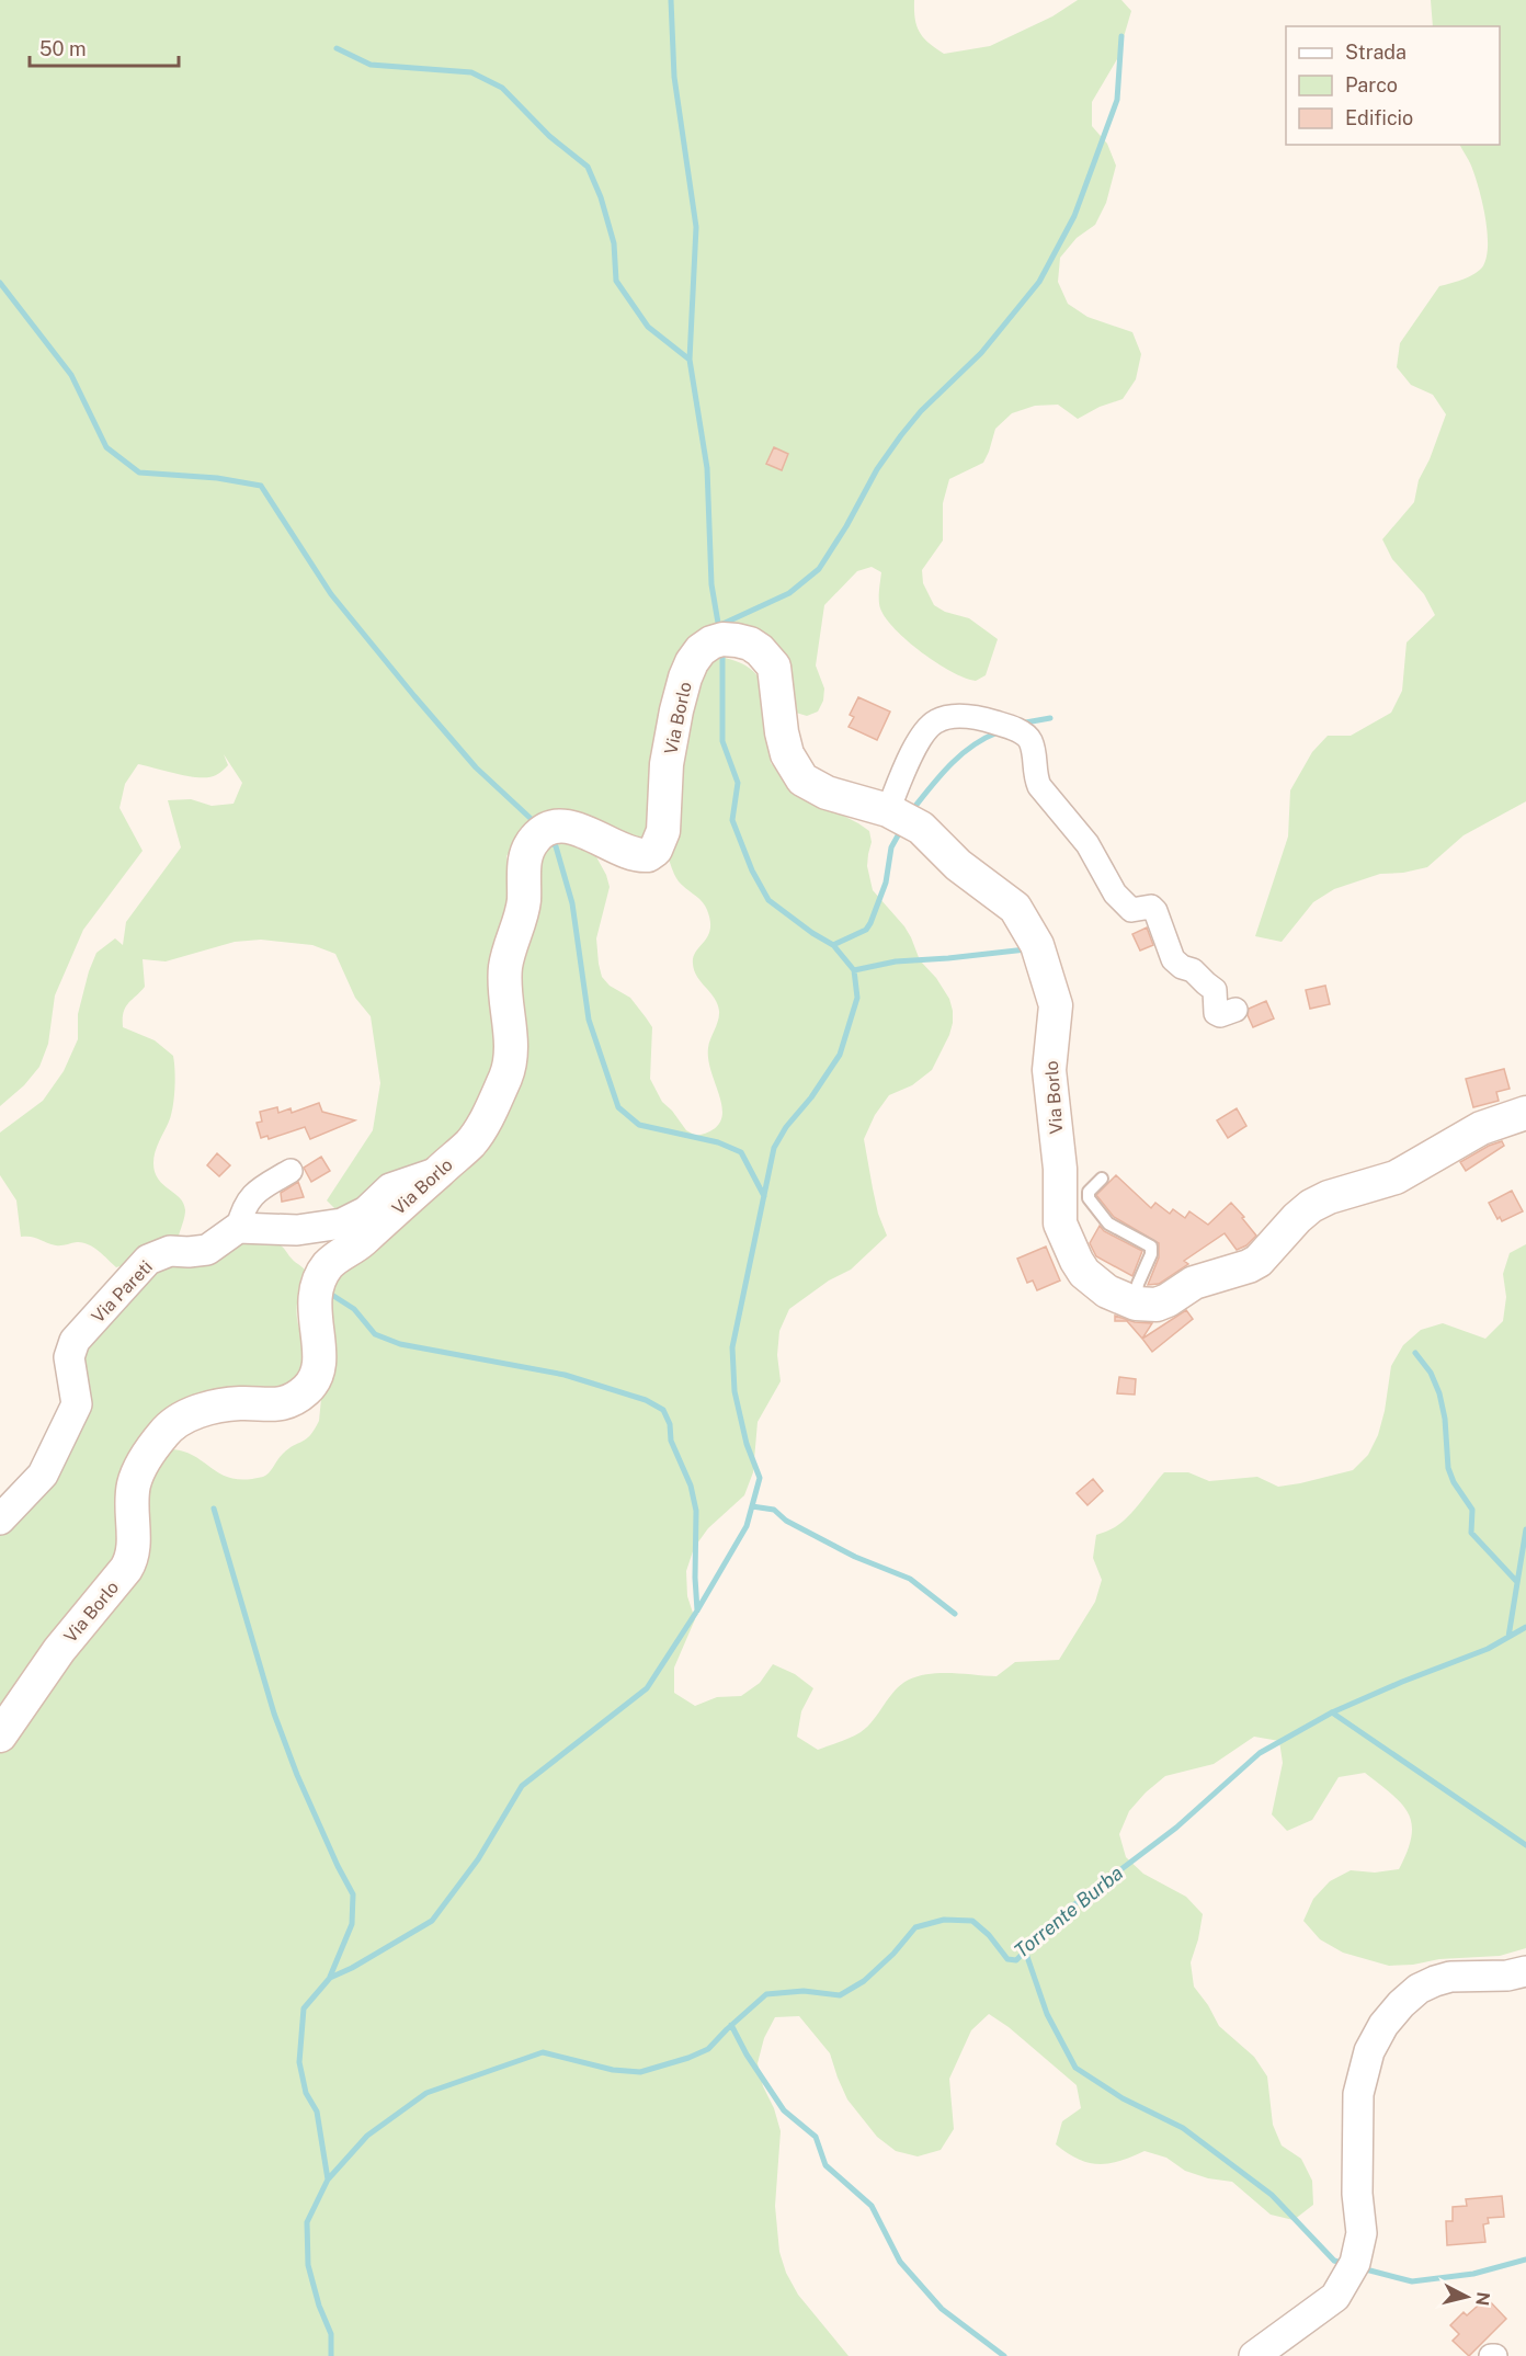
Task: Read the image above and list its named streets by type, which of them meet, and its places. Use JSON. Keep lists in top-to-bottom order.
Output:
{
  "streets": {
    "main road": ["Via Borlo"],
    "street": ["Via Pareti"]
  },
  "water": ["Torrente Burba"],
  "legend": ["Strada", "Parco", "Edificio"],
  "scale_bar": "50 m",
  "north": "right"
}
